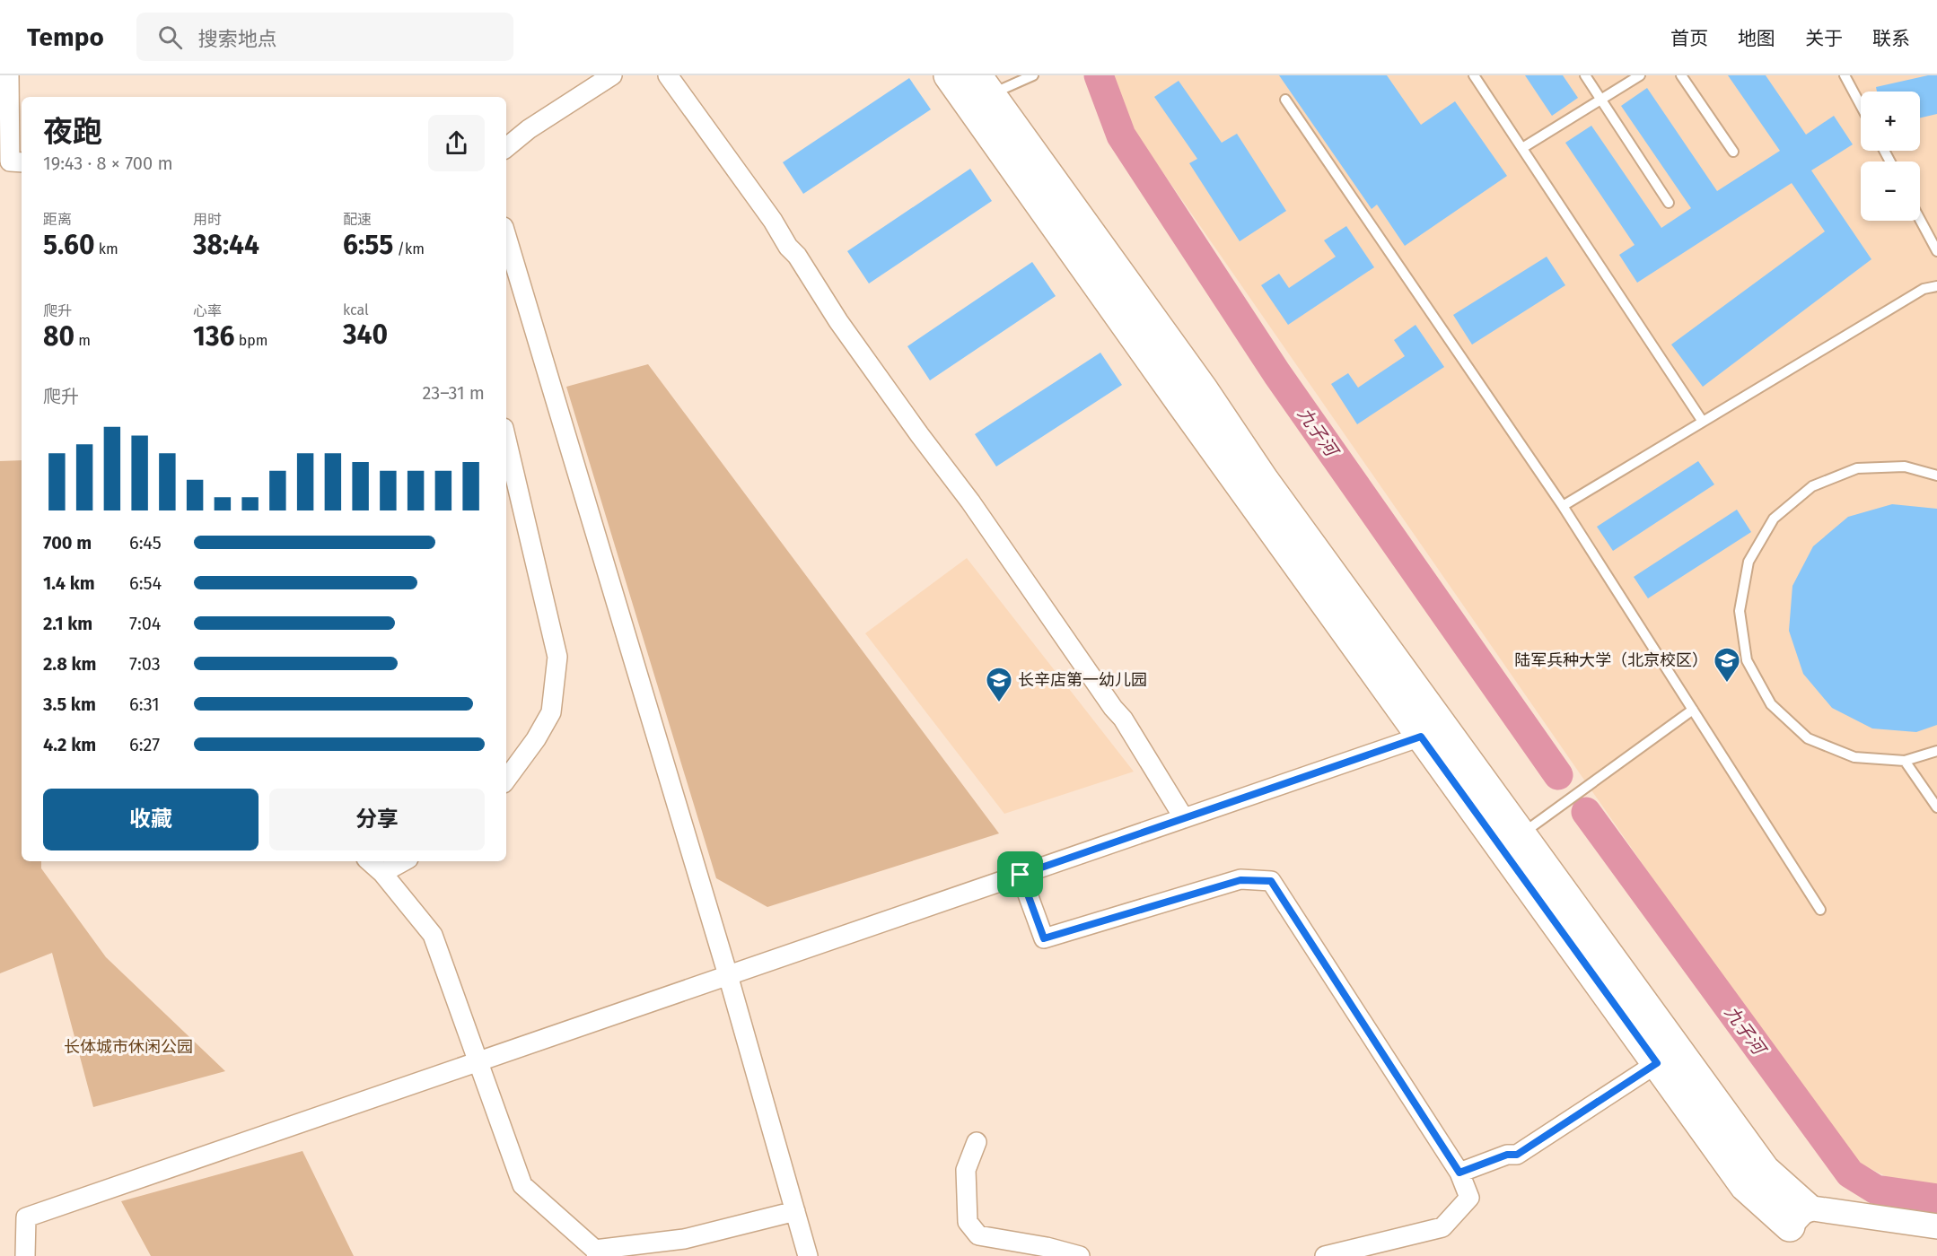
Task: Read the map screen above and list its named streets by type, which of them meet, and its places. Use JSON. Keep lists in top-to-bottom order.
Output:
{
  "water": ["九子河"],
  "parks": ["长体城市休闲公园"],
  "places": {
    "school or university": ["陆军兵种大学（北京校区）", "长辛店第一幼儿园"]
  },
  "page": {
    "header": "Tempo",
    "search": "搜索地点",
    "nav": [
      "首页",
      "地图",
      "关于",
      "联系"
    ],
    "map_buttons": ["+", "−"],
    "heading": ["夜跑", "19:43 · 8 × 700 m"],
    "stats": [
      ["距离", "5.60 km"],
      ["用时", "38:44"],
      ["配速", "6:55 /km"],
      ["爬升", "80 m"],
      ["心率", "136 bpm"],
      ["kcal", "340"]
    ],
    "chart": ["爬升", "23–31 m"],
    "list": [
      {
        "name": "700 m",
        "note": "6:45"
      },
      {
        "name": "1.4 km",
        "note": "6:54"
      },
      {
        "name": "2.1 km",
        "note": "7:04"
      },
      {
        "name": "2.8 km",
        "note": "7:03"
      },
      {
        "name": "3.5 km",
        "note": "6:31"
      },
      {
        "name": "4.2 km",
        "note": "6:27"
      }
    ],
    "buttons": ["收藏", "分享"]
  }
}
